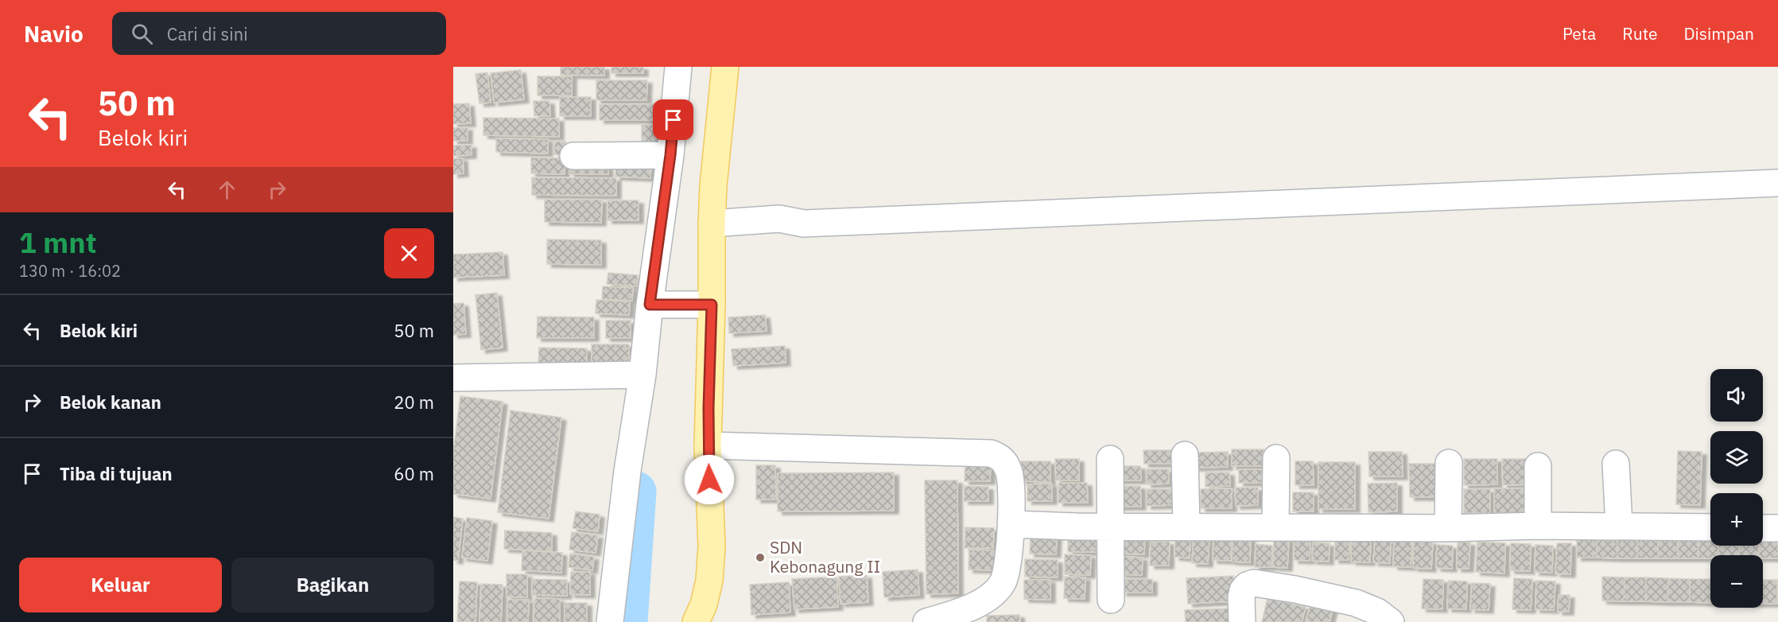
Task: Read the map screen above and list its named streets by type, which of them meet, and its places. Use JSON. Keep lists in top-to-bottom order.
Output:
{
  "places": ["SDN Kebonagung II"],
  "page": {
    "header": "Navio",
    "search": "Cari di sini",
    "nav": ["Peta", "Rute", "Disimpan"],
    "turn": ["50 m", "Belok kiri"],
    "heading": ["1 mnt", "130 m · 16:02"],
    "list": [
      {
        "name": "Belok kiri",
        "value": "50 m"
      },
      {
        "name": "Belok kanan",
        "value": "20 m"
      },
      {
        "name": "Tiba di tujuan",
        "value": "60 m"
      }
    ],
    "map_buttons": ["+", "−"],
    "buttons": ["Keluar", "Bagikan"]
  }
}
